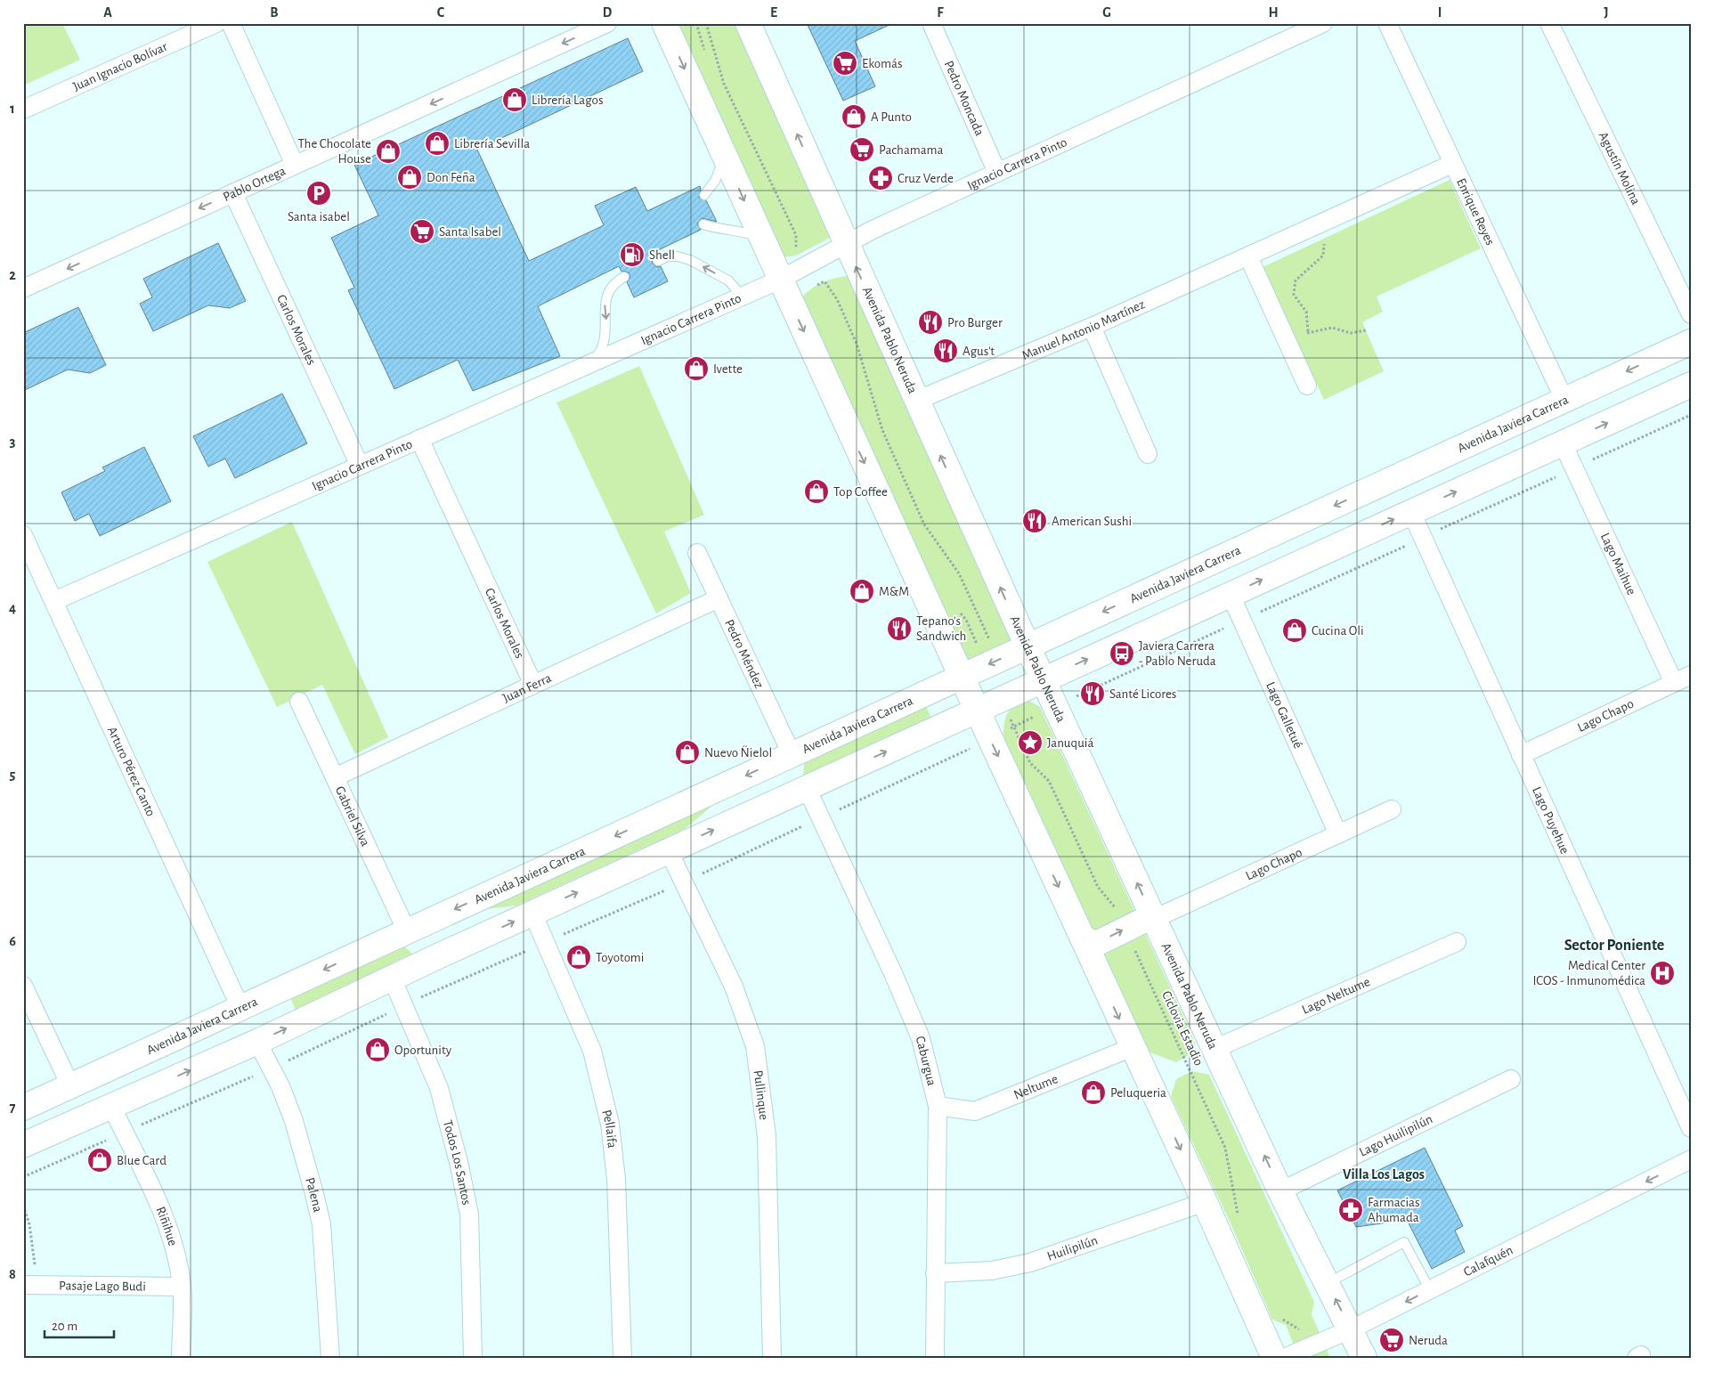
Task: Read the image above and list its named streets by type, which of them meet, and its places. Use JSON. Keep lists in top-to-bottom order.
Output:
{
  "streets": {
    "main road": ["Avenida Pablo Neruda", "Avenida Javiera Carrera"],
    "street": [
      "Juan Ignacio Bolívar",
      "Pedro Moncada",
      "Ignacio Carrera Pinto",
      "Agustín Molina",
      "Pablo Ortega",
      "Enrique Reyes",
      "Carlos Morales",
      "Manuel Antonio Martínez",
      "Lago Maihue",
      "Pedro Méndez",
      "Juan Ferra",
      "Lago Galletué",
      "Lago Chapo",
      "Arturo Pérez Canto",
      "Gabriel Silva",
      "Lago Puyehue",
      "Lago Neltume",
      "Caburgua",
      "Neltume",
      "Pullinque",
      "Pellaifa",
      "Lago Huilipilún",
      "Todos Los Santos",
      "Palena",
      "Riñihue",
      "Huilipilún",
      "Calafquén",
      "Pasaje Lago Budi"
    ],
    "path": ["Ciclovia Estadio"]
  },
  "crossings": [
    ["Pedro Moncada", "Ignacio Carrera Pinto"],
    ["Ignacio Carrera Pinto", "Carlos Morales"],
    ["Ignacio Carrera Pinto", "Avenida Pablo Neruda"],
    ["Ignacio Carrera Pinto", "Arturo Pérez Canto"],
    ["Pablo Ortega", "Carlos Morales"],
    ["Enrique Reyes", "Manuel Antonio Martínez"],
    ["Enrique Reyes", "Avenida Javiera Carrera"],
    ["Carlos Morales", "Juan Ferra"],
    ["Manuel Antonio Martínez", "Avenida Pablo Neruda"],
    ["Avenida Pablo Neruda", "Avenida Javiera Carrera"],
    ["Avenida Pablo Neruda", "Lago Chapo"],
    ["Avenida Pablo Neruda", "Lago Neltume"],
    ["Avenida Pablo Neruda", "Lago Huilipilún"],
    ["Avenida Pablo Neruda", "Calafquén"],
    ["Avenida Javiera Carrera", "Pedro Méndez"],
    ["Avenida Javiera Carrera", "Arturo Pérez Canto"],
    ["Avenida Javiera Carrera", "Gabriel Silva"],
    ["Lago Maihue", "Lago Chapo"],
    ["Pedro Méndez", "Juan Ferra"],
    ["Juan Ferra", "Gabriel Silva"],
    ["Lago Galletué", "Lago Chapo"],
    ["Lago Chapo", "Lago Puyehue"],
    ["Caburgua", "Neltume"],
    ["Caburgua", "Huilipilún"],
    ["Riñihue", "Pasaje Lago Budi"]
  ],
  "one_way": ["Pablo Ortega", "Calafquén"],
  "districts": ["Sector Poniente", "Villa Los Lagos"],
  "places": {
    "supermarket": [
      "Ekomás",
      "Pachamama",
      "Santa Isabel",
      "Neruda"
    ],
    "shop": [
      "Librería Lagos",
      "A Punto",
      "Librería Sevilla",
      "The Chocolate House",
      "Don Feña",
      "Ivette",
      "Top Coffee",
      "M&M",
      "Cucina Oli",
      "Nuevo Ñielol",
      "Toyotomi",
      "Oportunity",
      "Peluqueria",
      "Blue Card"
    ],
    "pharmacy": ["Cruz Verde", "Farmacias Ahumada"],
    "parking": ["Santa isabel"],
    "fuel station": ["Shell"],
    "restaurant": [
      "Pro Burger",
      "Agus't",
      "American Sushi",
      "Tepano's Sandwich",
      "Santé Licores"
    ],
    "bus stop": ["Javiera Carrera - Pablo Neruda"],
    "place": ["Januquiá"],
    "hospital": ["Medical Center ICOS - Inmunomédica"]
  },
  "scale_bar": "20 m",
  "grid": {
    "columns": [
      "A",
      "B",
      "C",
      "D",
      "E",
      "F",
      "G",
      "H",
      "I",
      "J"
    ],
    "rows": [
      "1",
      "2",
      "3",
      "4",
      "5",
      "6",
      "7",
      "8"
    ]
  }
}
